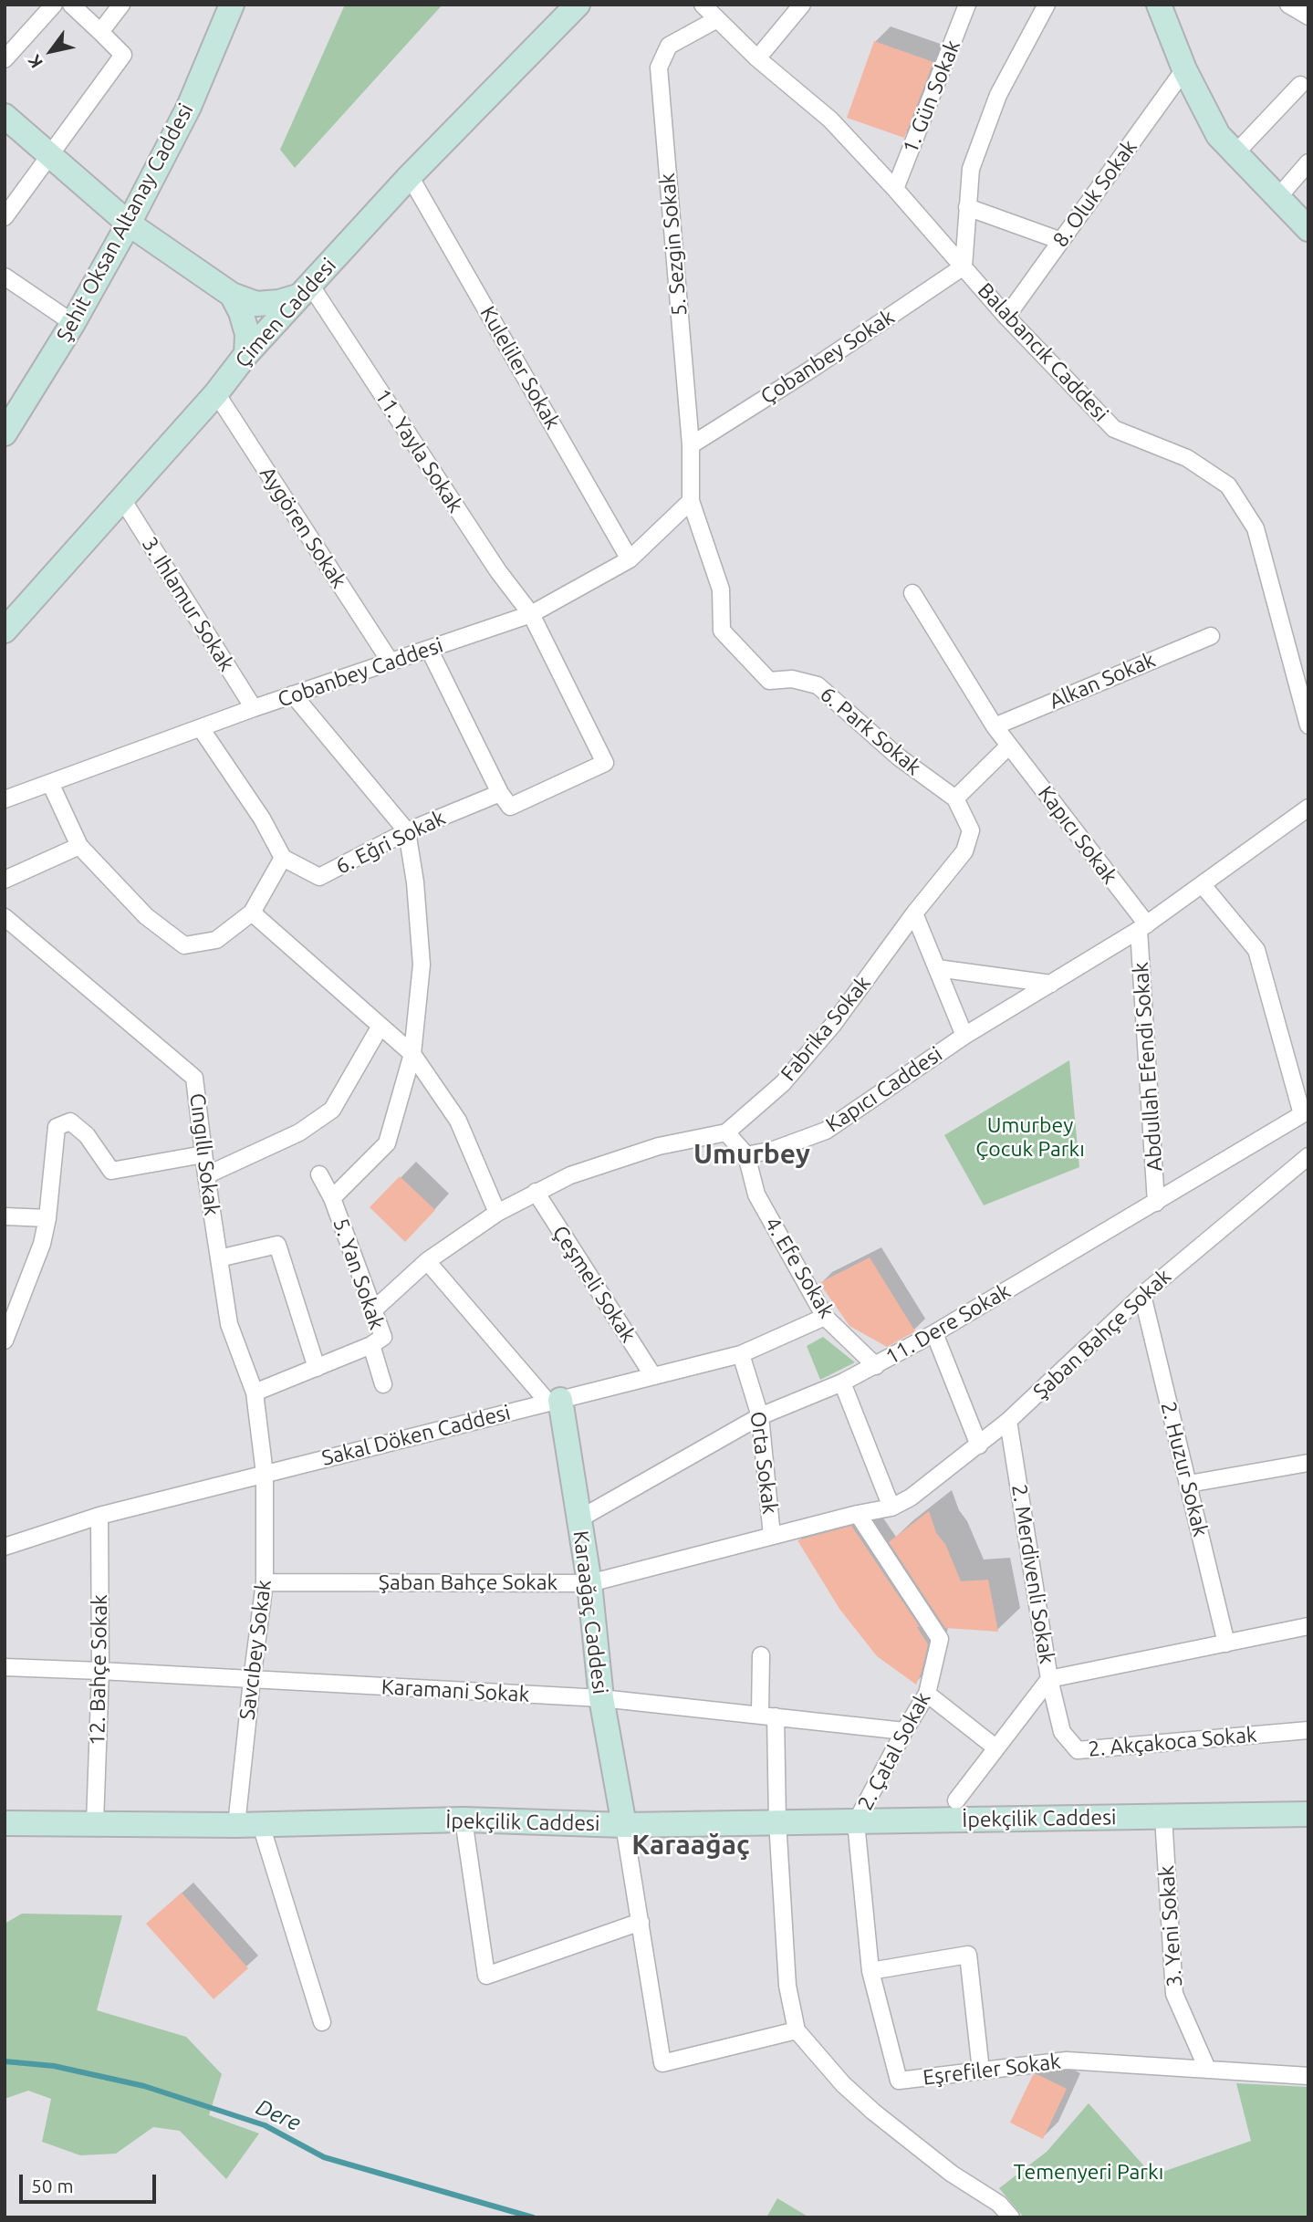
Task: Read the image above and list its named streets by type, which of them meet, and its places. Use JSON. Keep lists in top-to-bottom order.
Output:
{
  "streets": {
    "main road": [
      "Şehit Oksan Altanay Caddesi",
      "Çimen Caddesi",
      "Karaağaç Caddesi",
      "İpekçilik Caddesi"
    ],
    "street": [
      "1. Gün Sokak",
      "8. Oluk Sokak",
      "5. Sezgin Sokak",
      "Balabancık Caddesi",
      "Çobanbey Sokak",
      "Kuleliler Sokak",
      "11. Yayla Sokak",
      "Aygören Sokak",
      "3. Ihlamur Sokak",
      "Cobanbey Caddesi",
      "Alkan Sokak",
      "6. Park Sokak",
      "Kapıcı Sokak",
      "6. Eğri Sokak",
      "Fabrika Sokak",
      "Abdullah Efendi Sokak",
      "Kapıcı Caddesi",
      "Cıngıllı Sokak",
      "4. Efe Sokak",
      "5. Yan Sokak",
      "Çeşmeli Sokak",
      "11. Dere Sokak",
      "Şaban Bahçe Sokak",
      "Sakal Döken Caddesi",
      "Orta Sokak",
      "2. Huzur Sokak",
      "2. Merdivenli Sokak",
      "Savcıbey Sokak",
      "12. Bahçe Sokak",
      "Karamani Sokak",
      "2. Akçakoca Sokak",
      "2. Çatal Sokak",
      "3. Yeni Sokak",
      "Eşrefiler Sokak"
    ]
  },
  "crossings": [
    ["1. Gün Sokak", "Balabancık Caddesi"],
    ["8. Oluk Sokak", "Balabancık Caddesi"],
    ["5. Sezgin Sokak", "Balabancık Caddesi"],
    ["5. Sezgin Sokak", "Çobanbey Sokak"],
    ["5. Sezgin Sokak", "Cobanbey Caddesi"],
    ["5. Sezgin Sokak", "6. Park Sokak"],
    ["Çimen Caddesi", "Kuleliler Sokak"],
    ["Çimen Caddesi", "11. Yayla Sokak"],
    ["Çimen Caddesi", "Aygören Sokak"],
    ["Çimen Caddesi", "3. Ihlamur Sokak"],
    ["Balabancık Caddesi", "Çobanbey Sokak"],
    ["Kuleliler Sokak", "Cobanbey Caddesi"],
    ["11. Yayla Sokak", "Cobanbey Caddesi"],
    ["11. Yayla Sokak", "6. Eğri Sokak"],
    ["Aygören Sokak", "Cobanbey Caddesi"],
    ["3. Ihlamur Sokak", "Cobanbey Caddesi"],
    ["Cobanbey Caddesi", "6. Park Sokak"],
    ["Alkan Sokak", "Kapıcı Sokak"],
    ["6. Park Sokak", "Fabrika Sokak"],
    ["Kapıcı Sokak", "Abdullah Efendi Sokak"],
    ["Kapıcı Sokak", "Kapıcı Caddesi"],
    ["6. Eğri Sokak", "5. Yan Sokak"],
    ["Abdullah Efendi Sokak", "Kapıcı Caddesi"],
    ["Abdullah Efendi Sokak", "11. Dere Sokak"],
    ["Kapıcı Caddesi", "4. Efe Sokak"],
    ["Cıngıllı Sokak", "Sakal Döken Caddesi"],
    ["Cıngıllı Sokak", "Savcıbey Sokak"],
    ["4. Efe Sokak", "11. Dere Sokak"],
    ["4. Efe Sokak", "Sakal Döken Caddesi"],
    ["Çeşmeli Sokak", "Sakal Döken Caddesi"],
    ["11. Dere Sokak", "Orta Sokak"],
    ["11. Dere Sokak", "Karaağaç Caddesi"],
    ["Şaban Bahçe Sokak", "Orta Sokak"],
    ["Şaban Bahçe Sokak", "2. Huzur Sokak"],
    ["Şaban Bahçe Sokak", "2. Merdivenli Sokak"],
    ["Şaban Bahçe Sokak", "Karaağaç Caddesi"],
    ["Şaban Bahçe Sokak", "Savcıbey Sokak"],
    ["Şaban Bahçe Sokak", "2. Çatal Sokak"],
    ["Sakal Döken Caddesi", "Orta Sokak"],
    ["Sakal Döken Caddesi", "Karaağaç Caddesi"],
    ["Sakal Döken Caddesi", "Savcıbey Sokak"],
    ["Sakal Döken Caddesi", "12. Bahçe Sokak"],
    ["2. Merdivenli Sokak", "2. Akçakoca Sokak"],
    ["Karaağaç Caddesi", "Karamani Sokak"],
    ["Karaağaç Caddesi", "İpekçilik Caddesi"],
    ["Savcıbey Sokak", "Karamani Sokak"],
    ["Savcıbey Sokak", "İpekçilik Caddesi"],
    ["12. Bahçe Sokak", "Karamani Sokak"],
    ["12. Bahçe Sokak", "İpekçilik Caddesi"],
    ["Karamani Sokak", "2. Çatal Sokak"],
    ["2. Çatal Sokak", "İpekçilik Caddesi"],
    ["2. Çatal Sokak", "Eşrefiler Sokak"],
    ["İpekçilik Caddesi", "3. Yeni Sokak"],
    ["İpekçilik Caddesi", "Eşrefiler Sokak"],
    ["3. Yeni Sokak", "Eşrefiler Sokak"]
  ],
  "districts": ["Umurbey", "Karaağaç"],
  "water": ["Dere"],
  "parks": ["Umurbey Çocuk Parkı", "Temenyeri Parkı"],
  "scale_bar": "50 m",
  "north": "bottom left"
}
